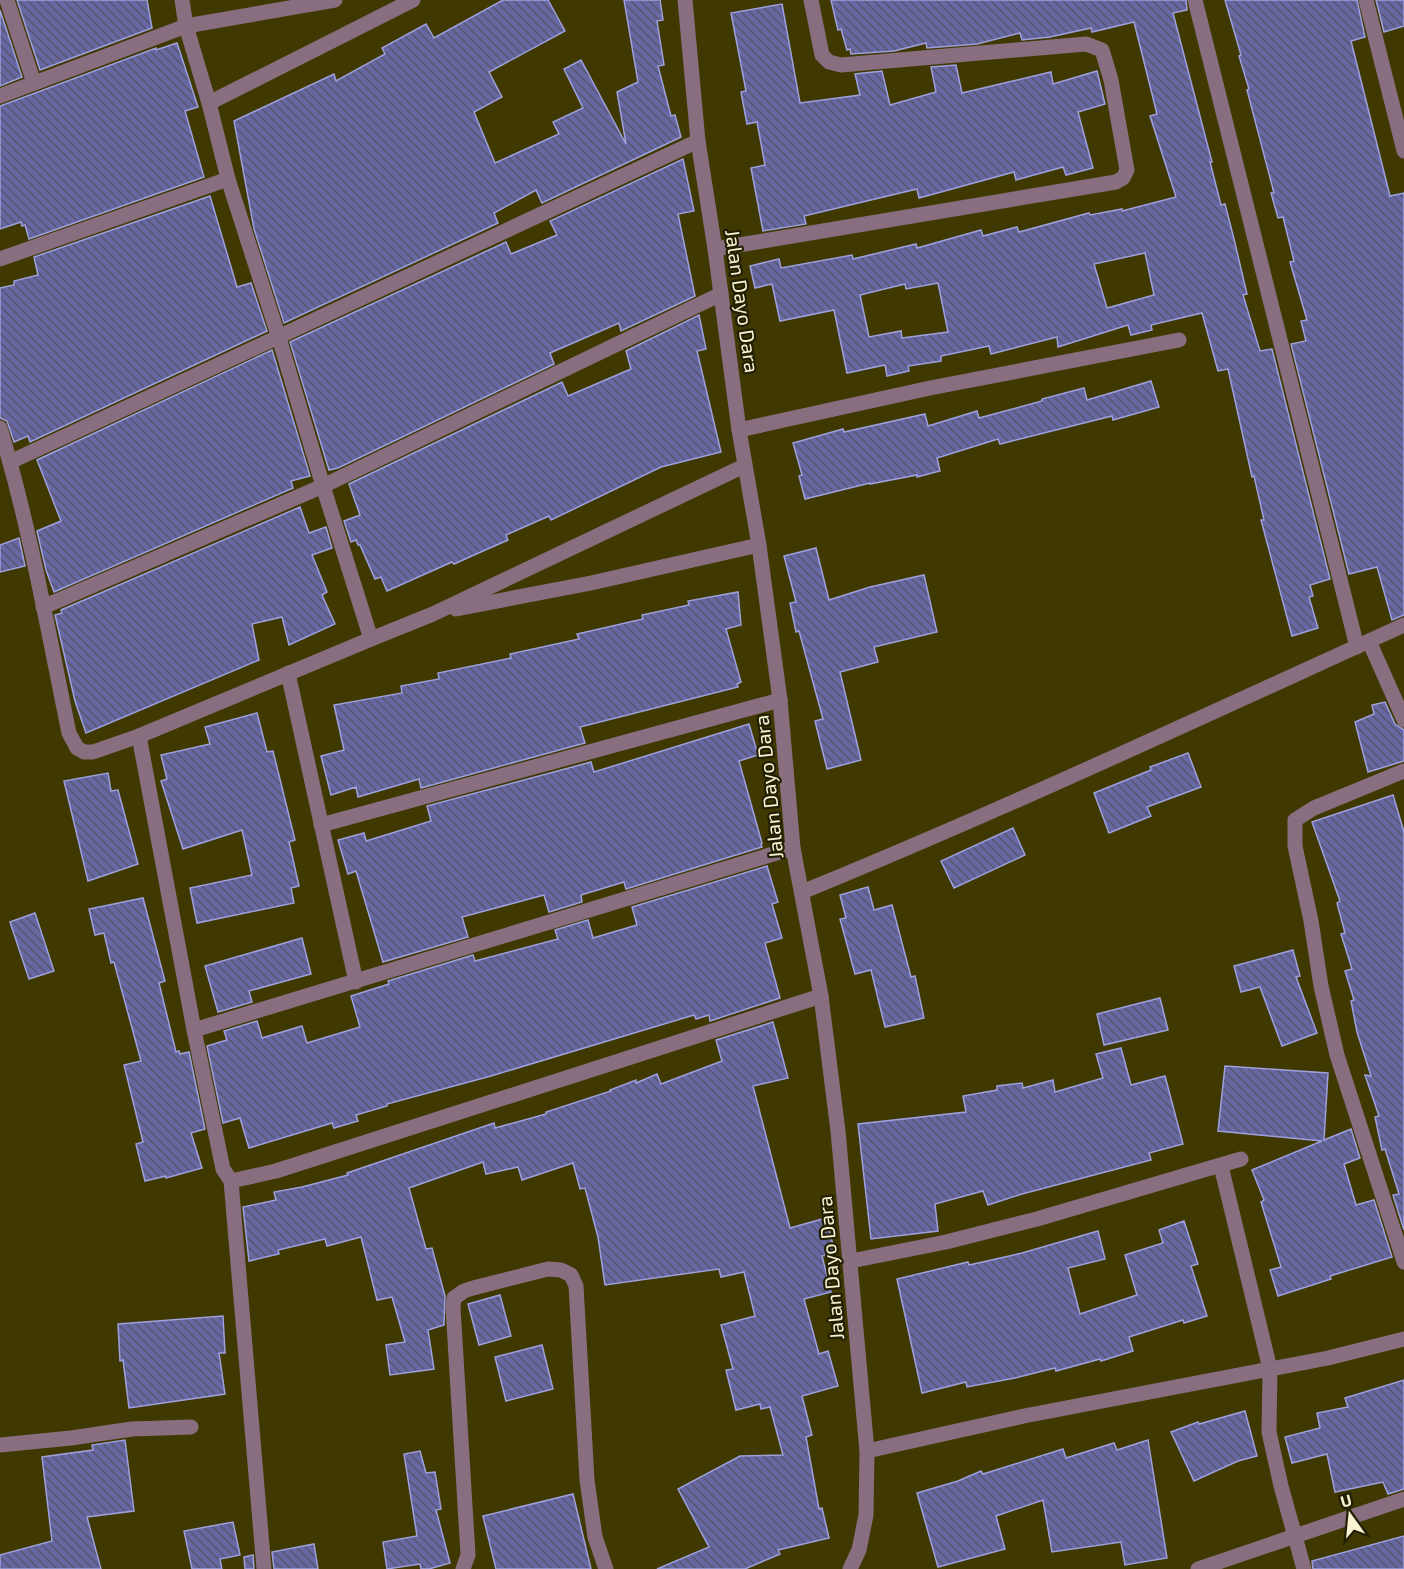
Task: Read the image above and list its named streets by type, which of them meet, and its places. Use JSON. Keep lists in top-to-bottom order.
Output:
{
  "streets": {
    "street": ["Jalan Dayo Dara"]
  },
  "north": "top"
}
